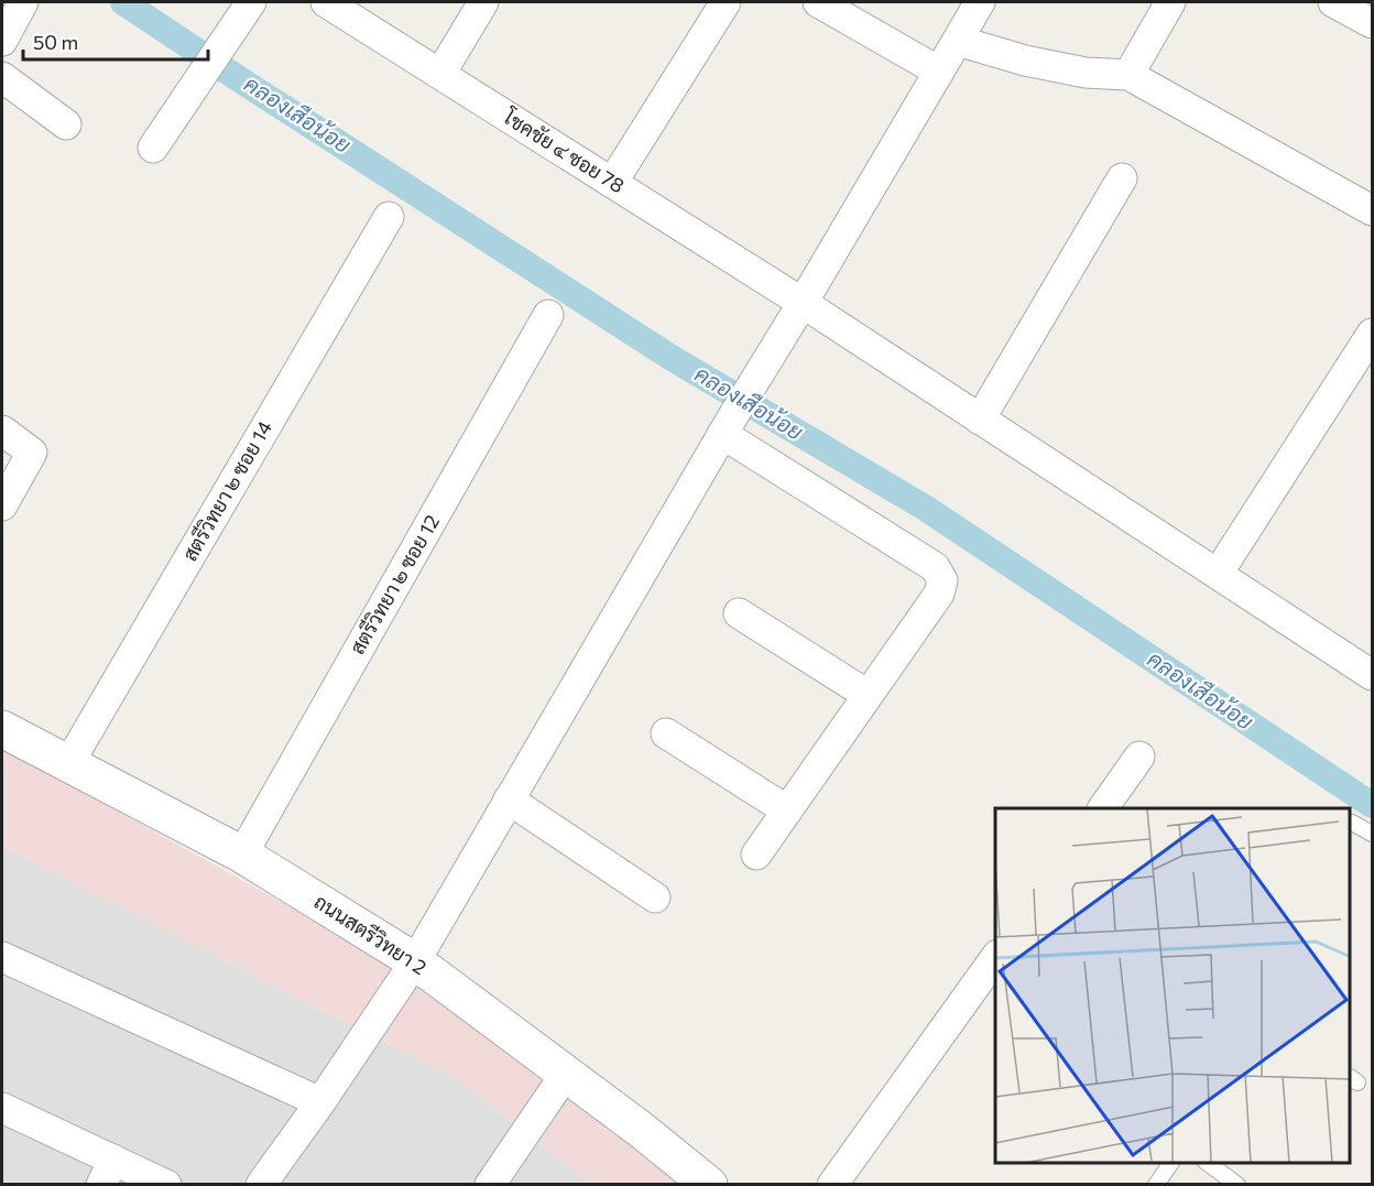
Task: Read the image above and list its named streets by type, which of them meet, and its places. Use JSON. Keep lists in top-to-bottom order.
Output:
{
  "streets": {
    "street": [
      "โชคชัย ๔ ซอย 78",
      "สตรีวิทยา ๒ ซอย 14",
      "สตรีวิทยา ๒ ซอย 12",
      "ถนนสตรีวิทยา 2"
    ]
  },
  "crossings": [
    ["สตรีวิทยา ๒ ซอย 14", "ถนนสตรีวิทยา 2"],
    ["สตรีวิทยา ๒ ซอย 12", "ถนนสตรีวิทยา 2"]
  ],
  "water": ["คลองเสือน้อย"],
  "scale_bar": "50 m"
}
